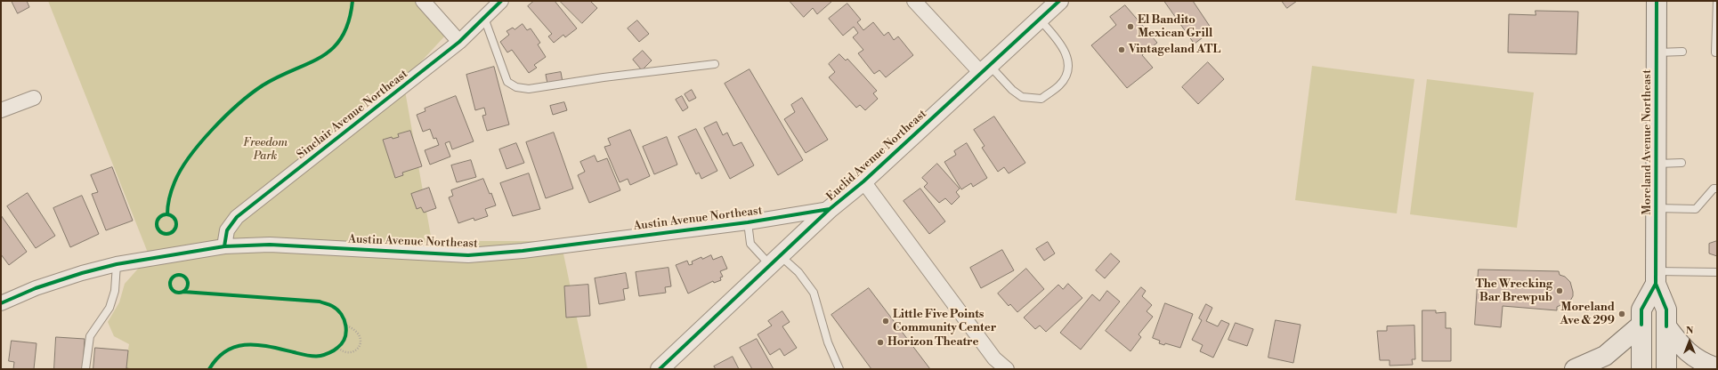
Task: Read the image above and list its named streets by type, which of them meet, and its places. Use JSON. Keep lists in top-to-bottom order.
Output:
{
  "streets": {
    "highway": ["Moreland Avenue Northeast"],
    "street": ["Sinclair Avenue Northeast", "Euclid Avenue Northeast", "Austin Avenue Northeast"]
  },
  "crossings": [
    ["Sinclair Avenue Northeast", "Austin Avenue Northeast"],
    ["Euclid Avenue Northeast", "Austin Avenue Northeast"]
  ],
  "parks": ["Freedom Park"],
  "places": [
    "El Bandito Mexican Grill",
    "Vintageland ATL",
    "The Wrecking Bar Brewpub",
    "Moreland Ave & 299",
    "Little Five Points Community Center",
    "Horizon Theatre"
  ],
  "north": "top"
}
